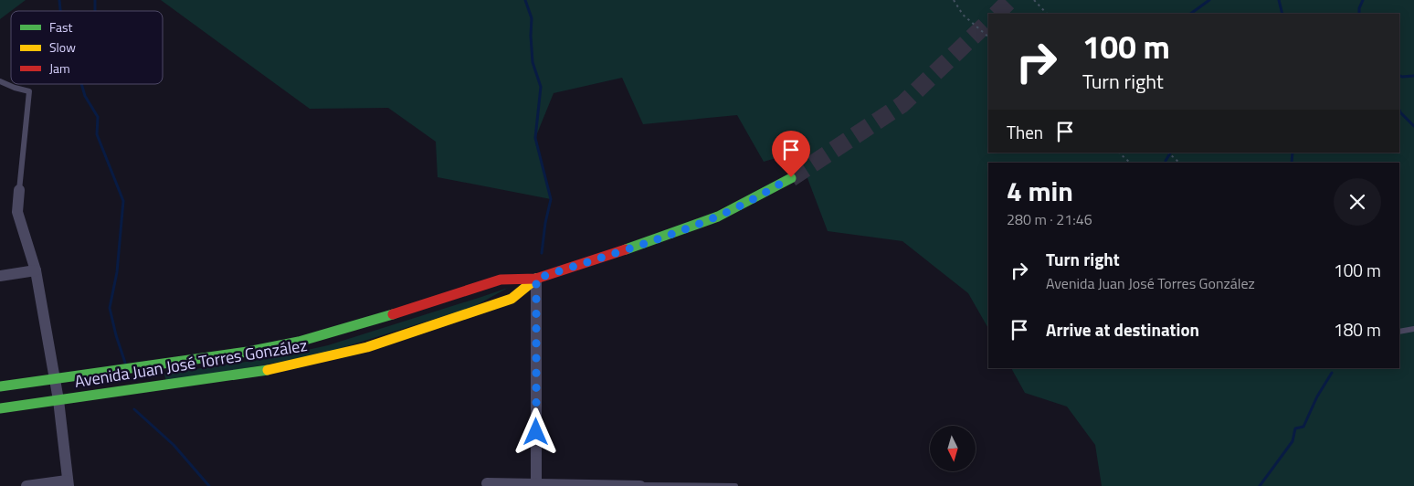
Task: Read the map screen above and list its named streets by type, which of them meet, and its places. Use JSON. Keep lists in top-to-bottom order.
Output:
{
  "streets": {
    "main road": ["Avenida Juan José Torres González"]
  },
  "legend": ["Fast", "Slow", "Jam"],
  "north": "bottom",
  "page": {
    "turn": ["100 m", "Turn right"],
    "then": "Then",
    "heading": ["4 min", "280 m · 21:46"],
    "list": [
      {
        "name": "Turn right",
        "note": "Avenida Juan José Torres González",
        "value": "100 m"
      },
      {
        "name": "Arrive at destination",
        "value": "180 m"
      }
    ]
  }
}
